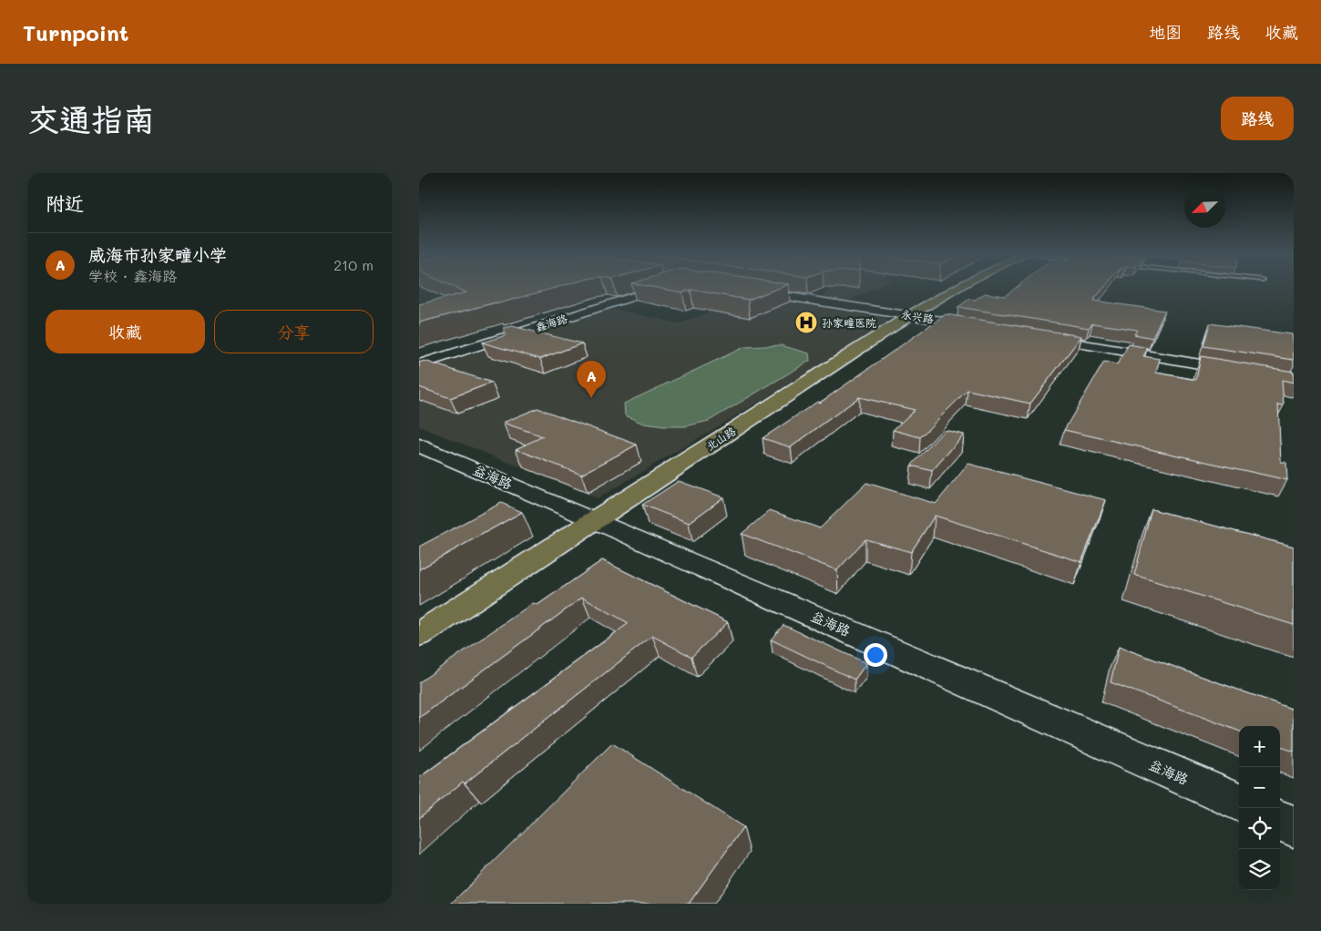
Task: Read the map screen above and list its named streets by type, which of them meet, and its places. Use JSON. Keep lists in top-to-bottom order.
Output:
{
  "streets": {
    "main road": ["北山路"],
    "street": ["永兴路", "鑫海路", "益海路"]
  },
  "crossings": [
    ["永兴路", "北山路"],
    ["北山路", "益海路"]
  ],
  "places": {
    "hospital": ["孙家疃医院"]
  },
  "north": "bottom left",
  "page": {
    "header": "Turnpoint",
    "nav": ["地图", "路线", "收藏"],
    "buttons": [
      "路线",
      ["收藏", "分享"]
    ],
    "title": "交通指南",
    "heading": "附近",
    "list": [
      {
        "mark": "A",
        "name": "威海市孙家疃小学",
        "note": "学校 · 鑫海路",
        "value": "210 m"
      }
    ],
    "pins": "A",
    "map_buttons": ["+", "−"]
  }
}
